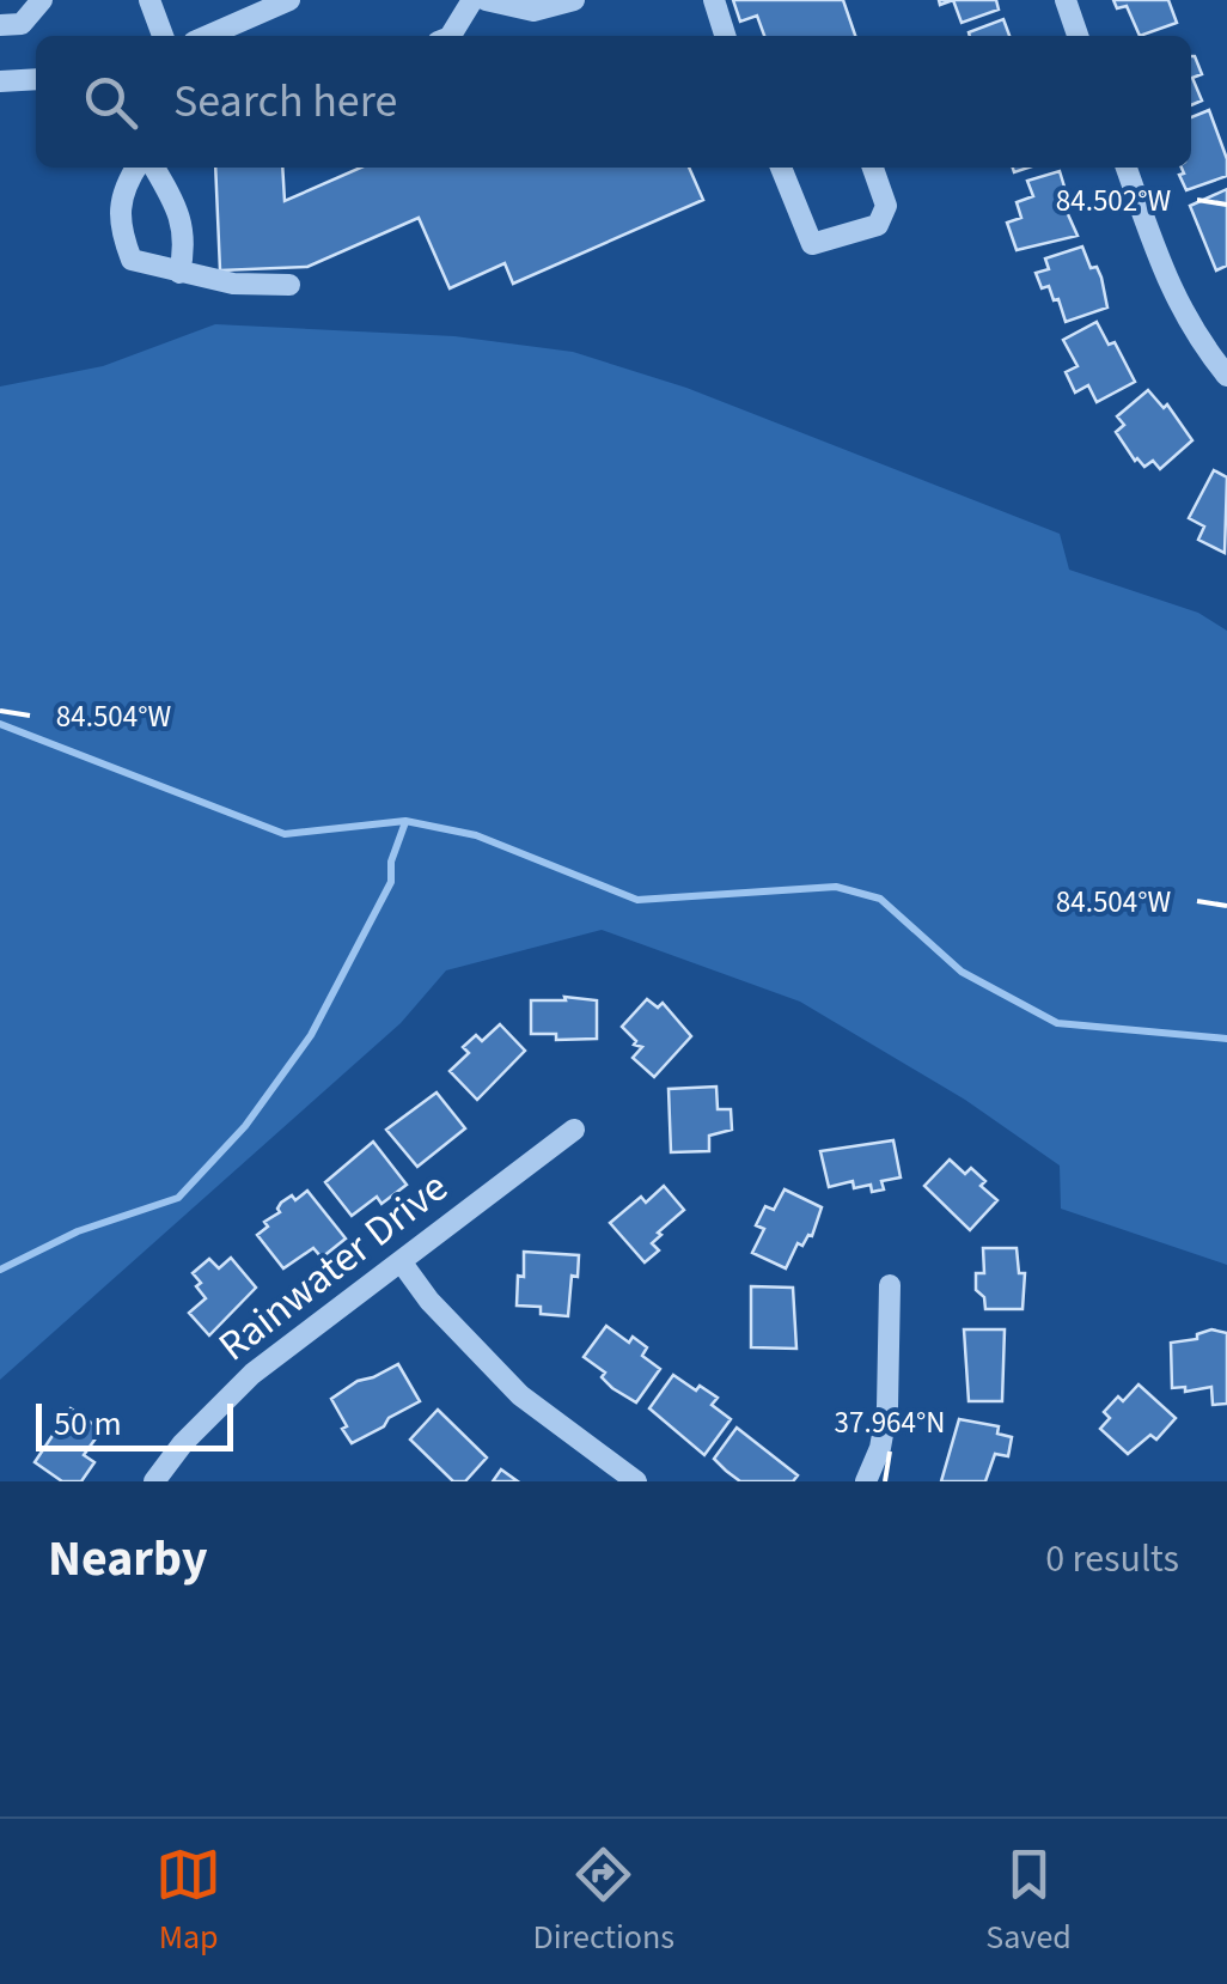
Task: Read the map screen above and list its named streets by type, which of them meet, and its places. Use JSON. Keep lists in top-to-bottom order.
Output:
{
  "streets": {
    "street": ["Rainwater Drive"]
  },
  "scale_bar": "50 m",
  "page": {
    "search": "Search here",
    "scale": "50 m",
    "heading": ["Nearby", "0 results"],
    "nav": ["Map", "Directions", "Saved"]
  },
  "coordinates": ["84.502°W", "84.504°W", "37.964°N"]
}
